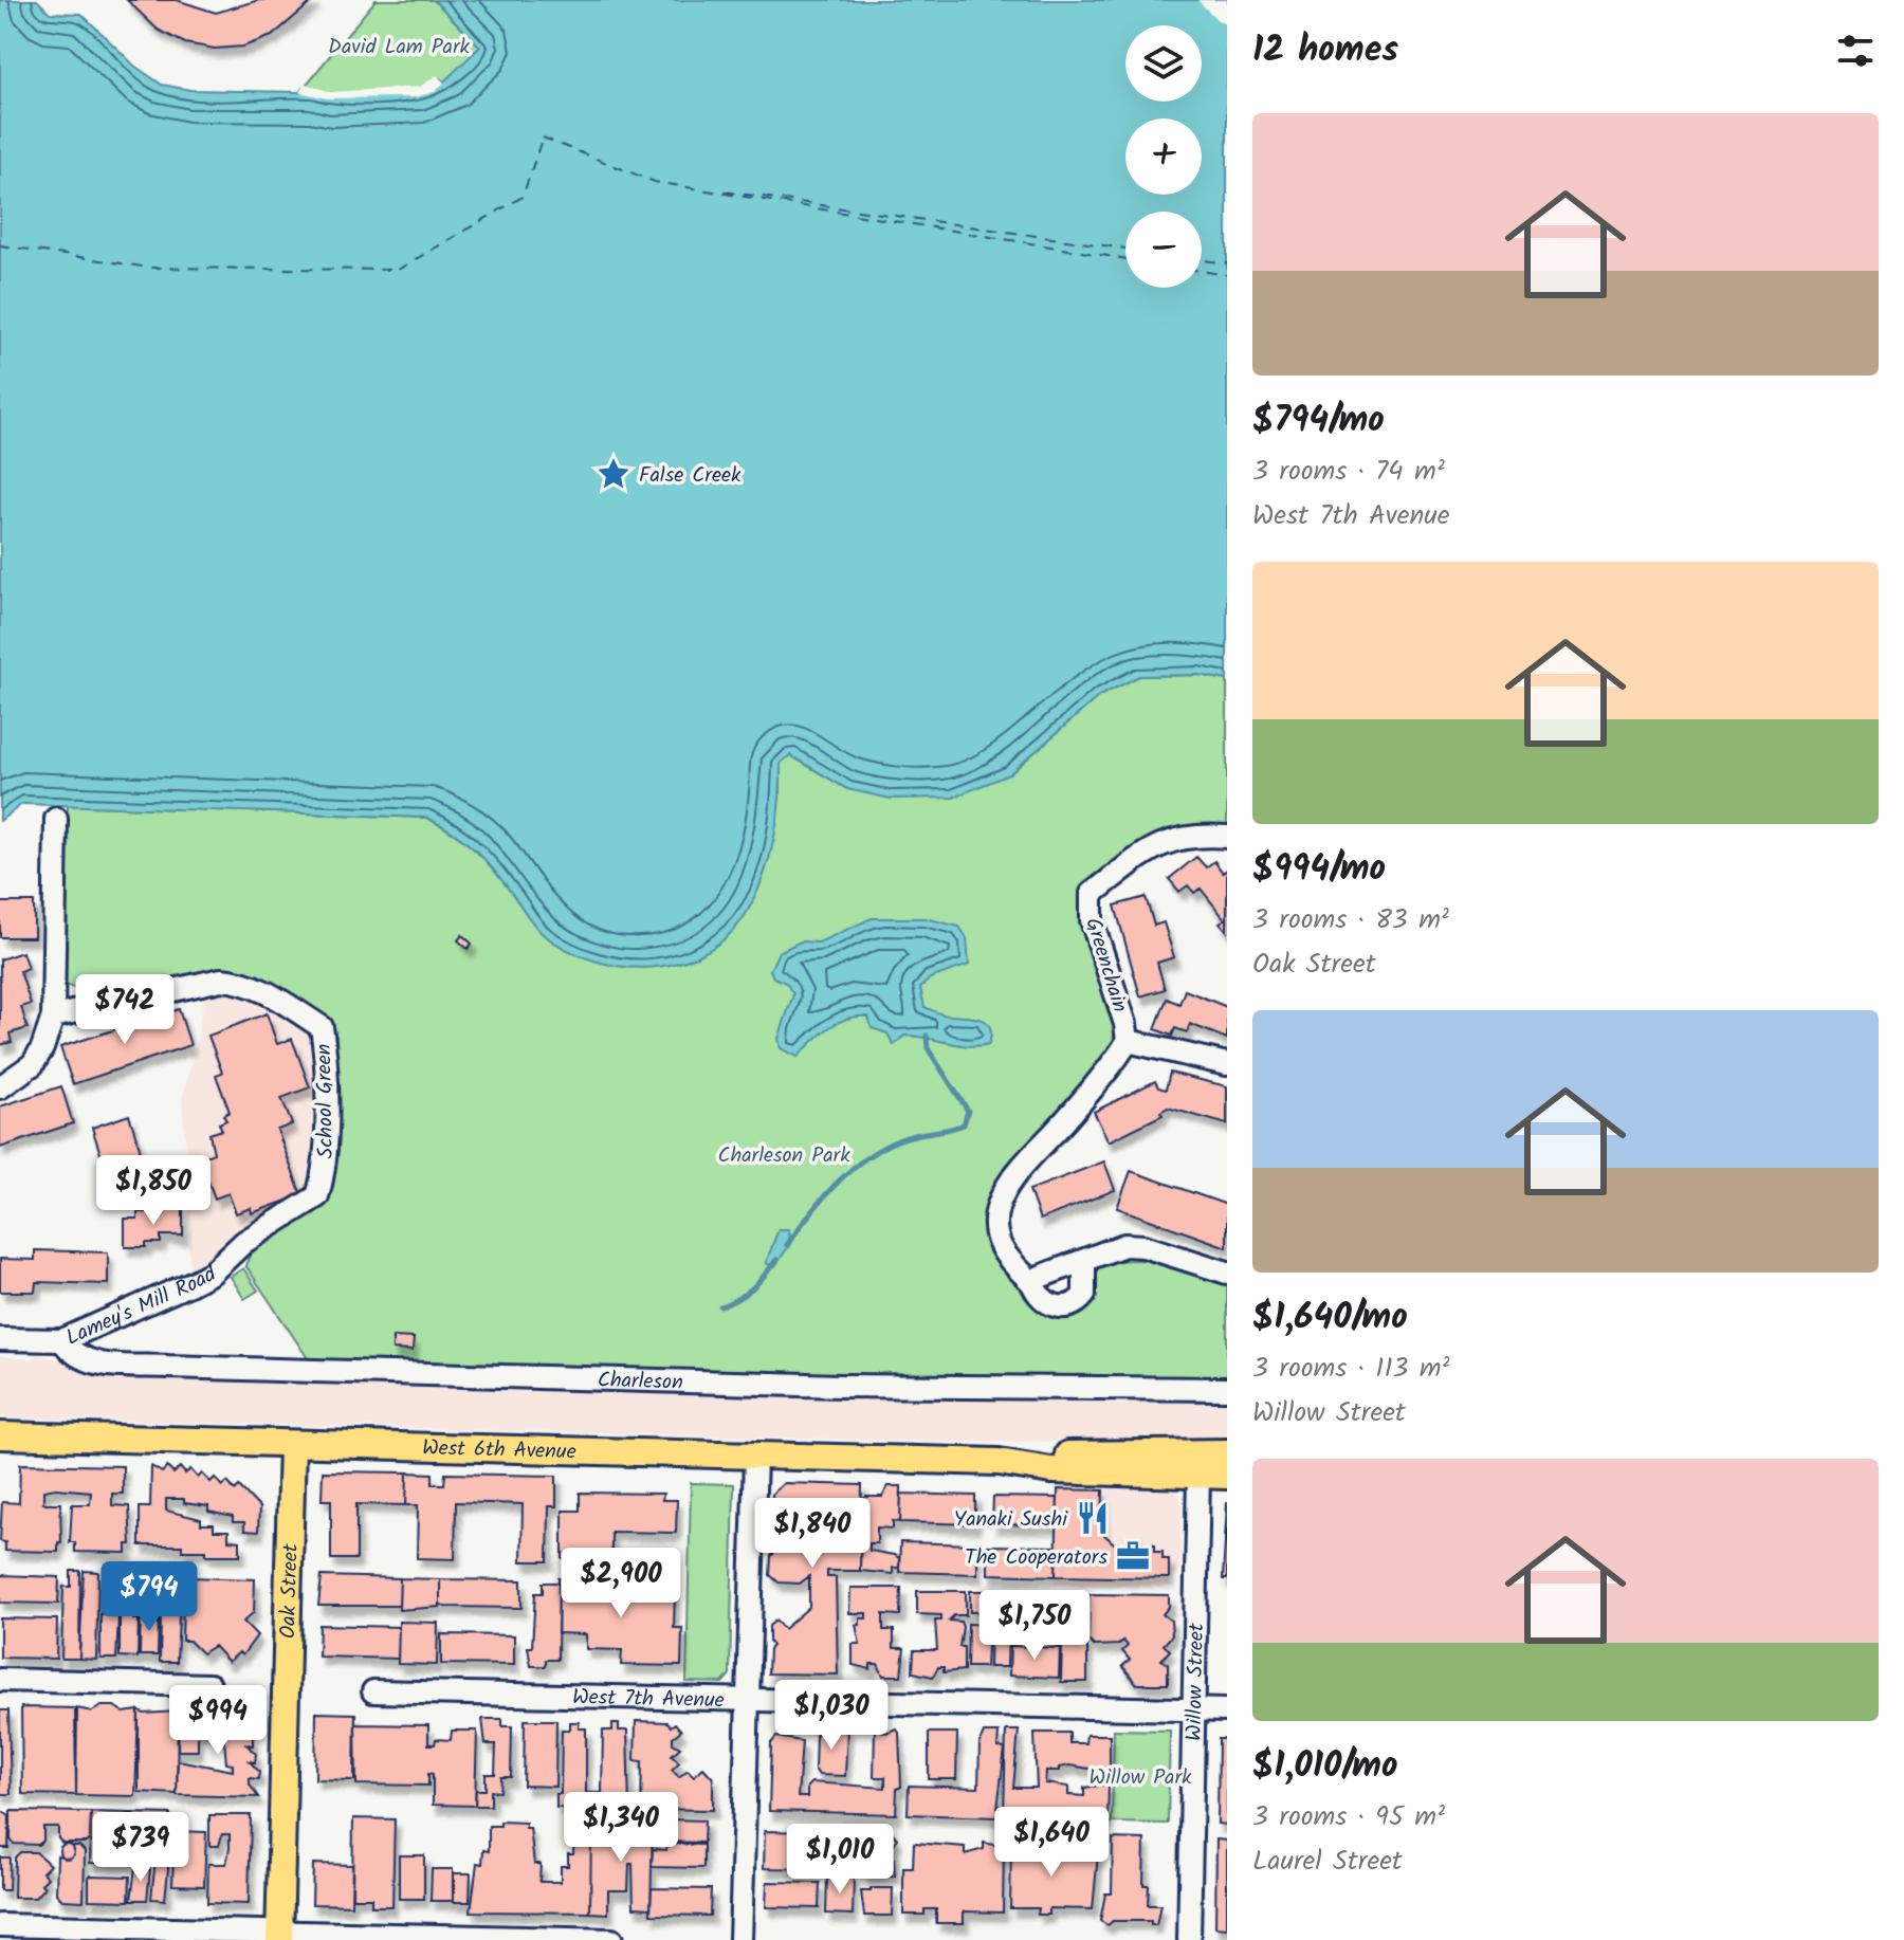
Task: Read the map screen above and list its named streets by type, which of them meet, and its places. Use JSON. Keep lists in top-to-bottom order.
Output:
{
  "streets": {
    "main road": ["West 6th Avenue", "Oak Street"],
    "street": [
      "Greenchain",
      "School Green",
      "Lamey's Mill Road",
      "Charleson",
      "Willow Street",
      "West 7th Avenue"
    ]
  },
  "crossings": [
    ["School Green", "Lamey's Mill Road"],
    ["Lamey's Mill Road", "Charleson"],
    ["West 6th Avenue", "Oak Street"],
    ["West 6th Avenue", "Willow Street"],
    ["Willow Street", "West 7th Avenue"]
  ],
  "parks": ["David Lam Park", "Charleson Park", "Willow Park"],
  "places": {
    "place": ["False Creek"],
    "restaurant": ["Yanaki Sushi"],
    "office": ["The Cooperators"]
  },
  "page": {
    "heading": "12 homes",
    "map_buttons": ["+", "−"],
    "list": [
      {
        "name": "$794/mo",
        "note": "3 rooms · 74 m² · West 7th Avenue"
      },
      {
        "name": "$994/mo",
        "note": "3 rooms · 83 m² · Oak Street"
      },
      {
        "name": "$1,640/mo",
        "note": "3 rooms · 113 m² · Willow Street"
      },
      {
        "name": "$1,010/mo",
        "note": "3 rooms · 95 m² · Laurel Street"
      }
    ],
    "price": [
      "$742",
      "$1,850",
      "$1,840",
      "$2,900",
      "$794",
      "$1,750",
      "$1,030",
      "$994",
      "$1,340",
      "$1,640",
      "$739",
      "$1,010"
    ]
  }
}
